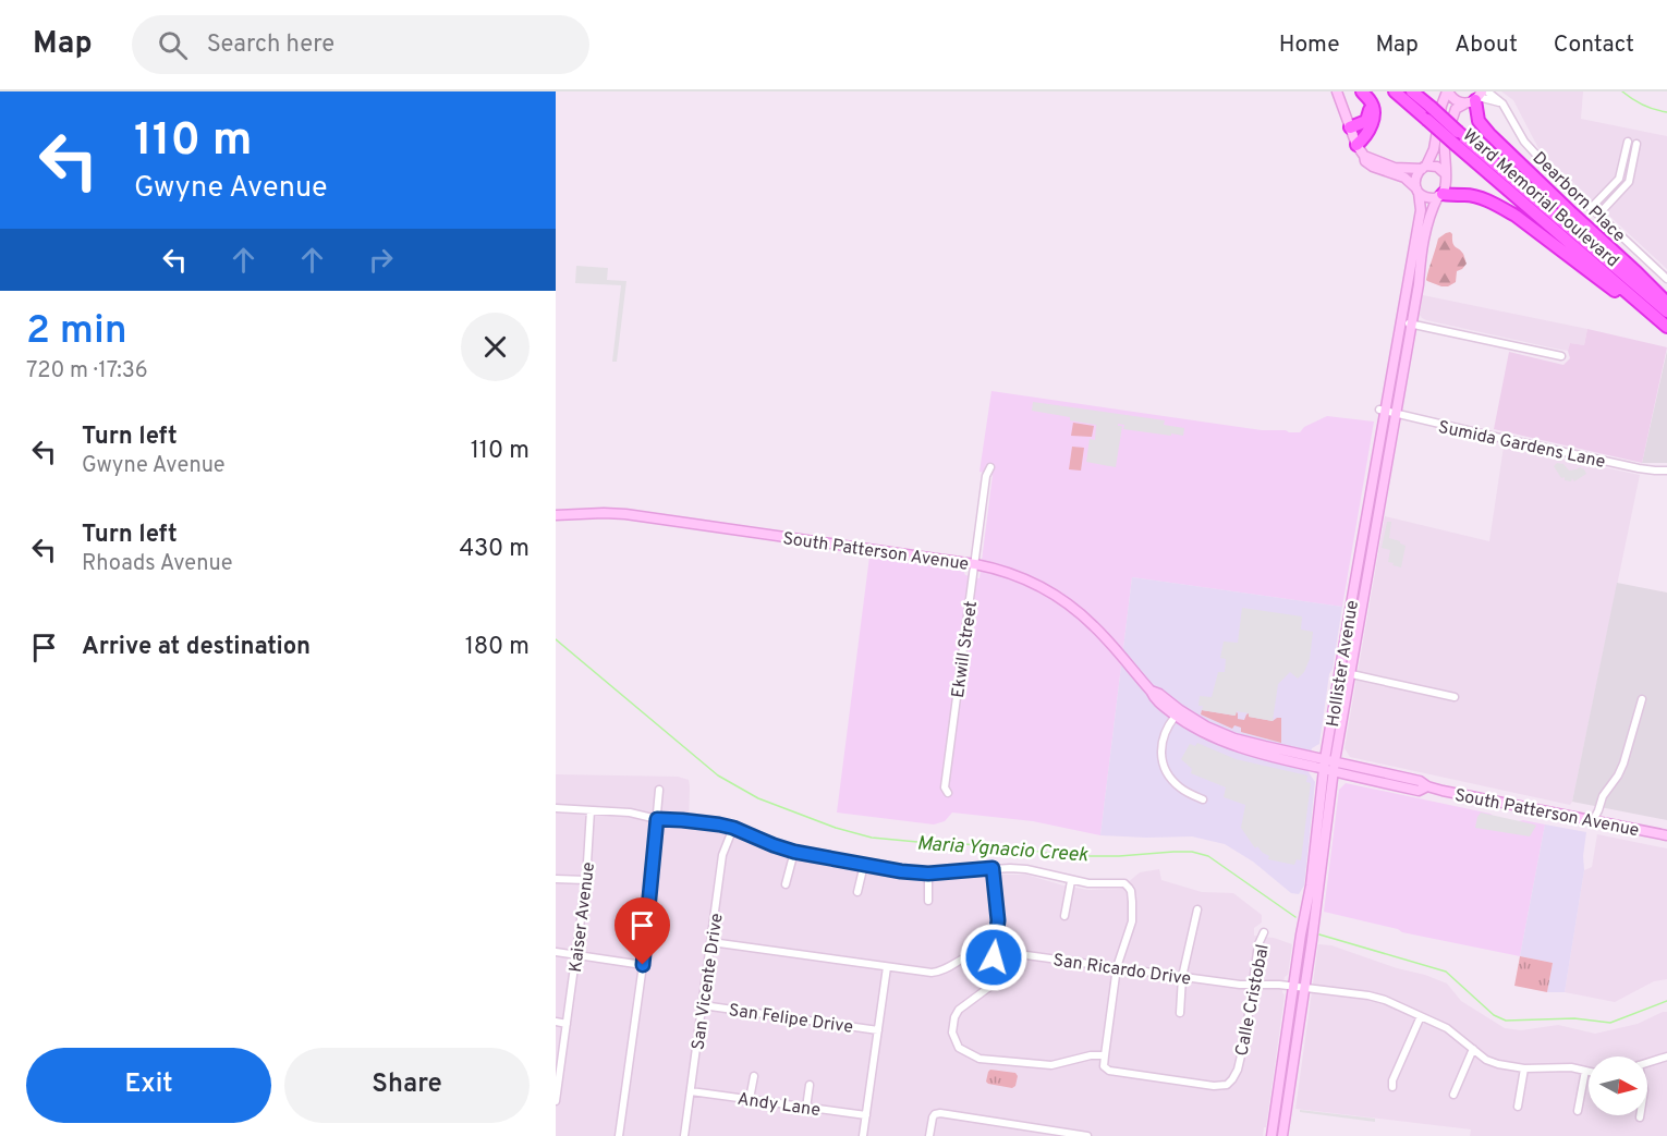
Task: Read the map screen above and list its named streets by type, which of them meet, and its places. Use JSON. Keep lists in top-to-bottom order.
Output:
{
  "streets": {
    "highway": ["Ward Memorial Boulevard"],
    "main road": ["South Patterson Avenue", "Hollister Avenue"],
    "street": [
      "Dearborn Place",
      "Sumida Gardens Lane",
      "Ekwill Street",
      "Kaiser Avenue",
      "San Ricardo Drive",
      "San Vicente Drive",
      "Calle Cristobal",
      "San Felipe Drive",
      "Andy Lane"
    ]
  },
  "crossings": [
    ["Sumida Gardens Lane", "Hollister Avenue"],
    ["South Patterson Avenue", "Ekwill Street"],
    ["South Patterson Avenue", "Hollister Avenue"],
    ["Hollister Avenue", "San Ricardo Drive"],
    ["San Ricardo Drive", "San Vicente Drive"],
    ["San Ricardo Drive", "Calle Cristobal"],
    ["San Vicente Drive", "San Felipe Drive"],
    ["San Vicente Drive", "Andy Lane"]
  ],
  "water": ["Maria Ygnacio Creek"],
  "north": "right",
  "page": {
    "header": "Map",
    "search": "Search here",
    "nav": [
      "Home",
      "Map",
      "About",
      "Contact"
    ],
    "turn": ["110 m", "Gwyne Avenue"],
    "heading": ["2 min", "720 m · 17:36"],
    "list": [
      {
        "name": "Turn left",
        "note": "Gwyne Avenue",
        "value": "110 m"
      },
      {
        "name": "Turn left",
        "note": "Rhoads Avenue",
        "value": "430 m"
      },
      {
        "name": "Arrive at destination",
        "value": "180 m"
      }
    ],
    "buttons": ["Exit", "Share"]
  }
}
